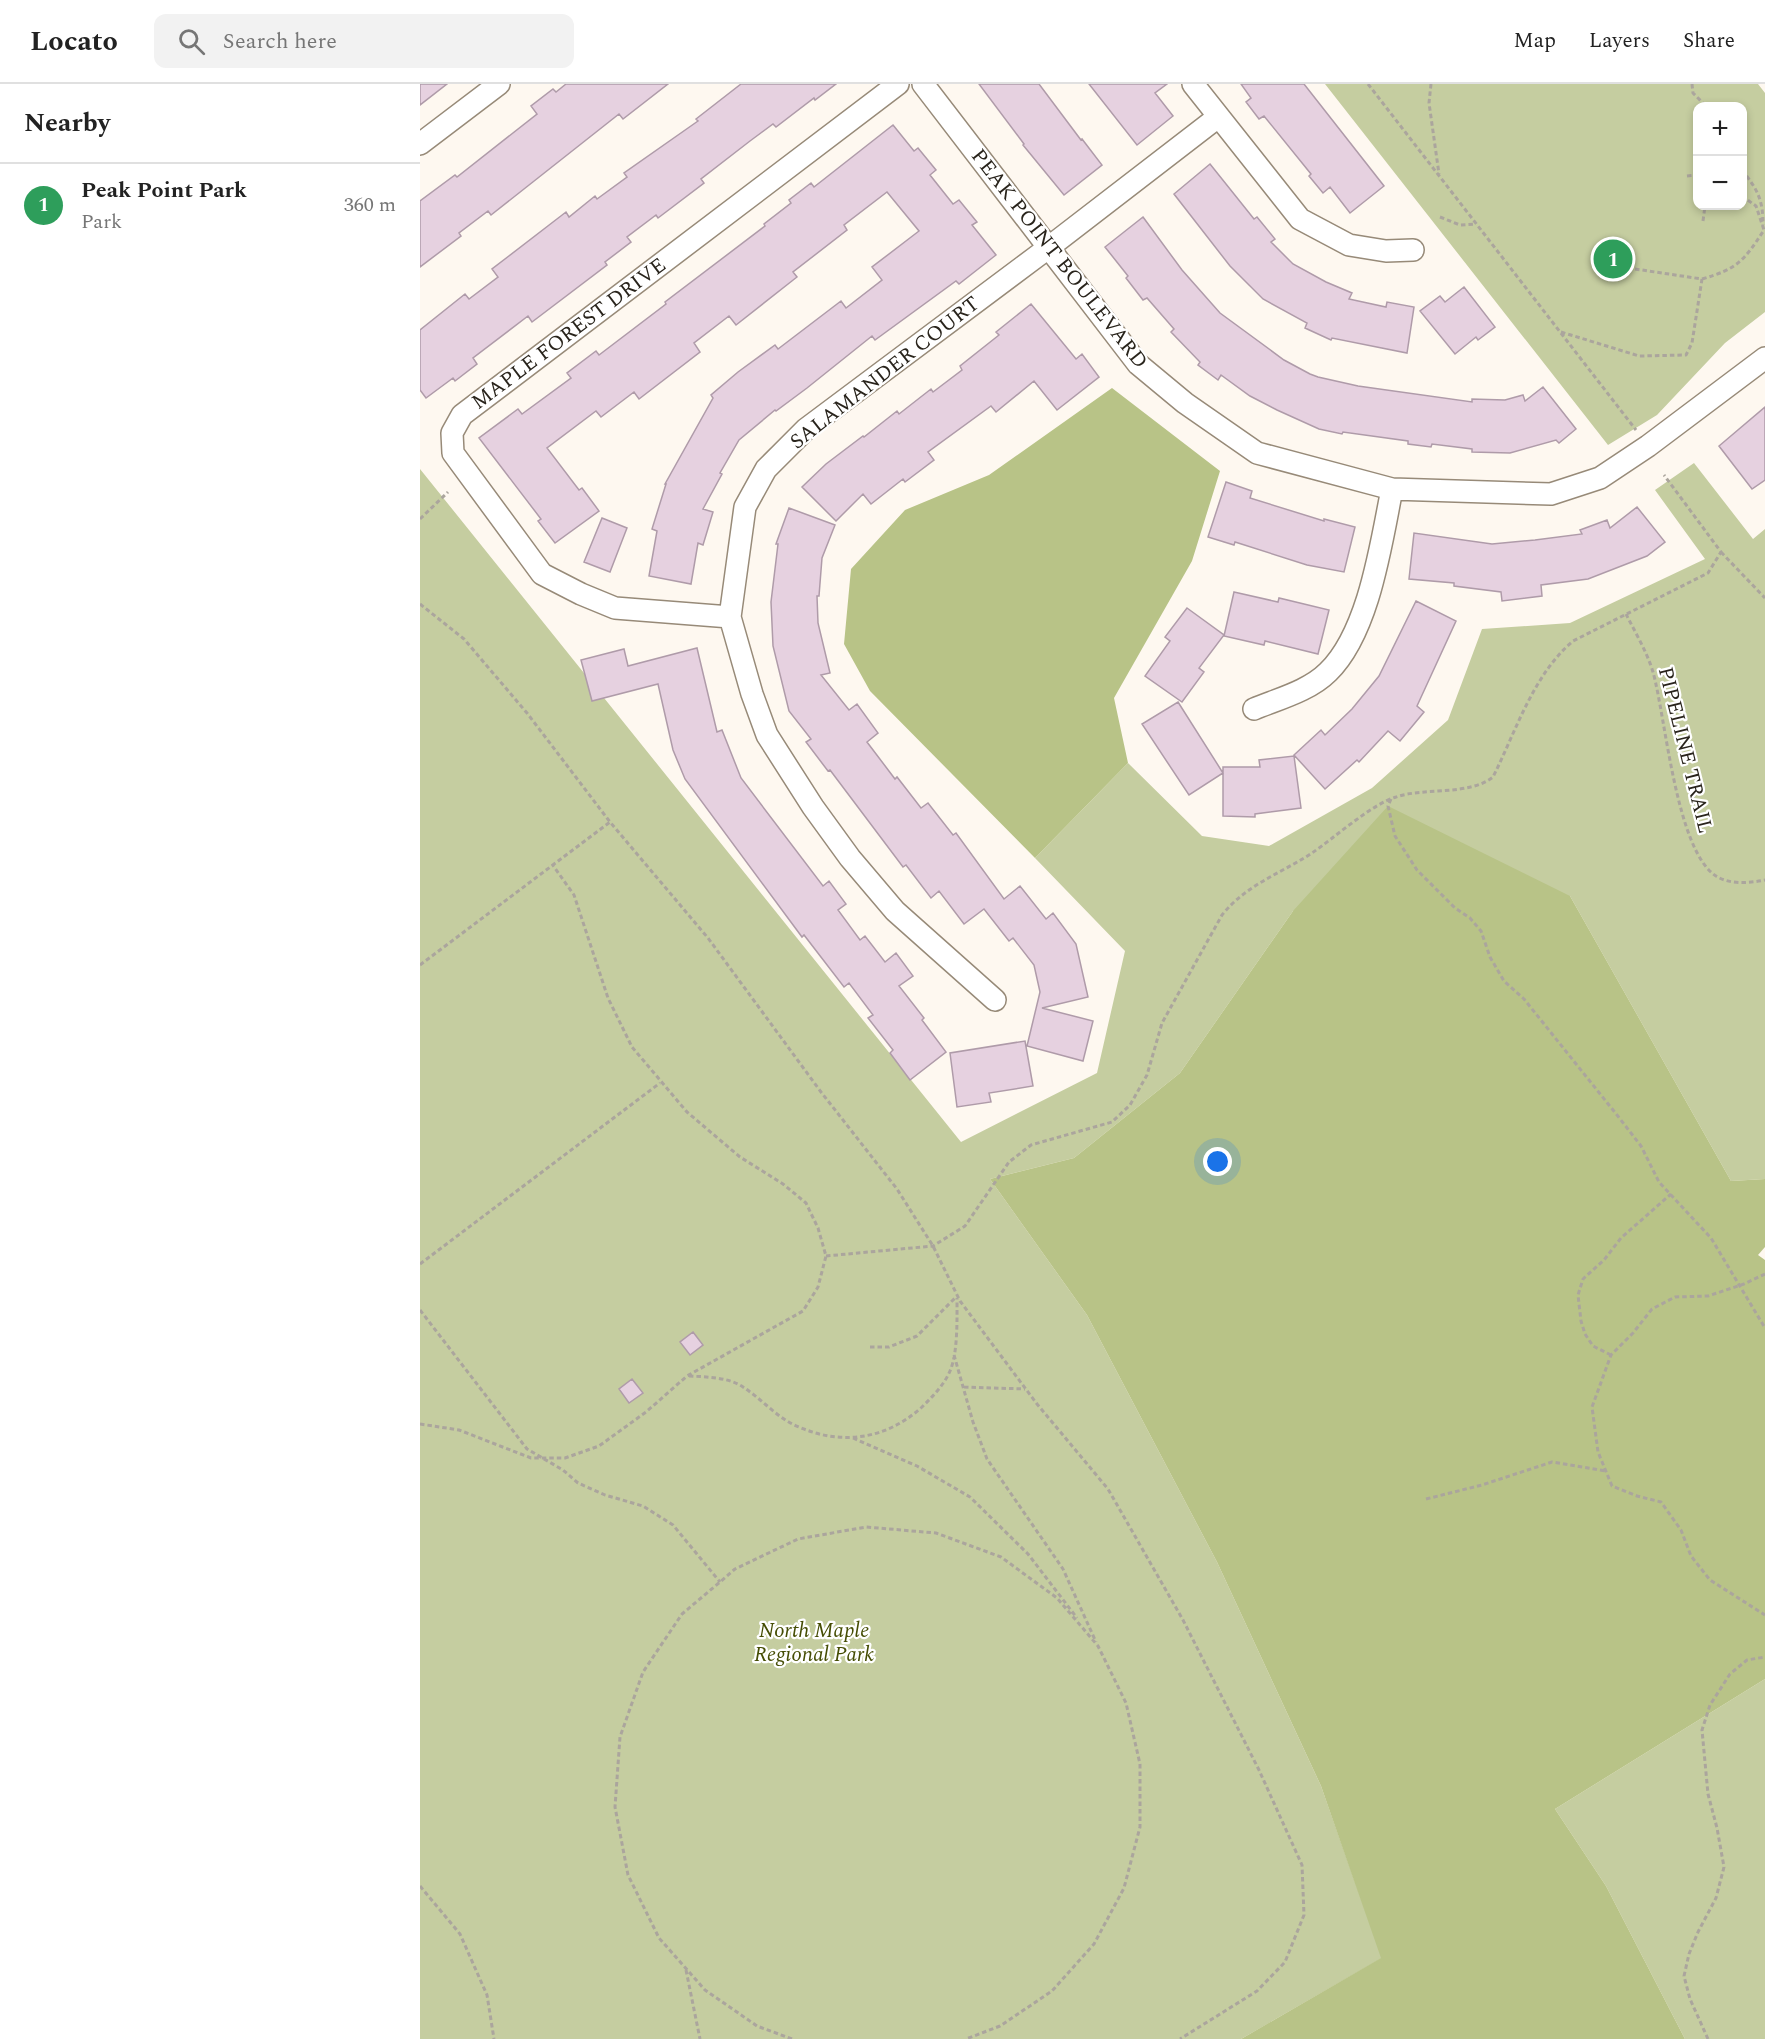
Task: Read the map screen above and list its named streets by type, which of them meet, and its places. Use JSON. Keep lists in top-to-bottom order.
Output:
{
  "streets": {
    "street": ["PEAK POINT BOULEVARD", "MAPLE FOREST DRIVE", "SALAMANDER COURT"],
    "path": ["PIPELINE TRAIL"]
  },
  "crossings": [
    ["PEAK POINT BOULEVARD", "SALAMANDER COURT"],
    ["MAPLE FOREST DRIVE", "SALAMANDER COURT"]
  ],
  "parks": ["North Maple Regional Park"],
  "page": {
    "header": "Locato",
    "search": "Search here",
    "nav": ["Map", "Layers", "Share"],
    "heading": "Nearby",
    "map_buttons": ["+", "−"],
    "list": [
      {
        "mark": "1",
        "name": "Peak Point Park",
        "note": "Park",
        "value": "360 m"
      }
    ],
    "pins": "1"
  }
}
